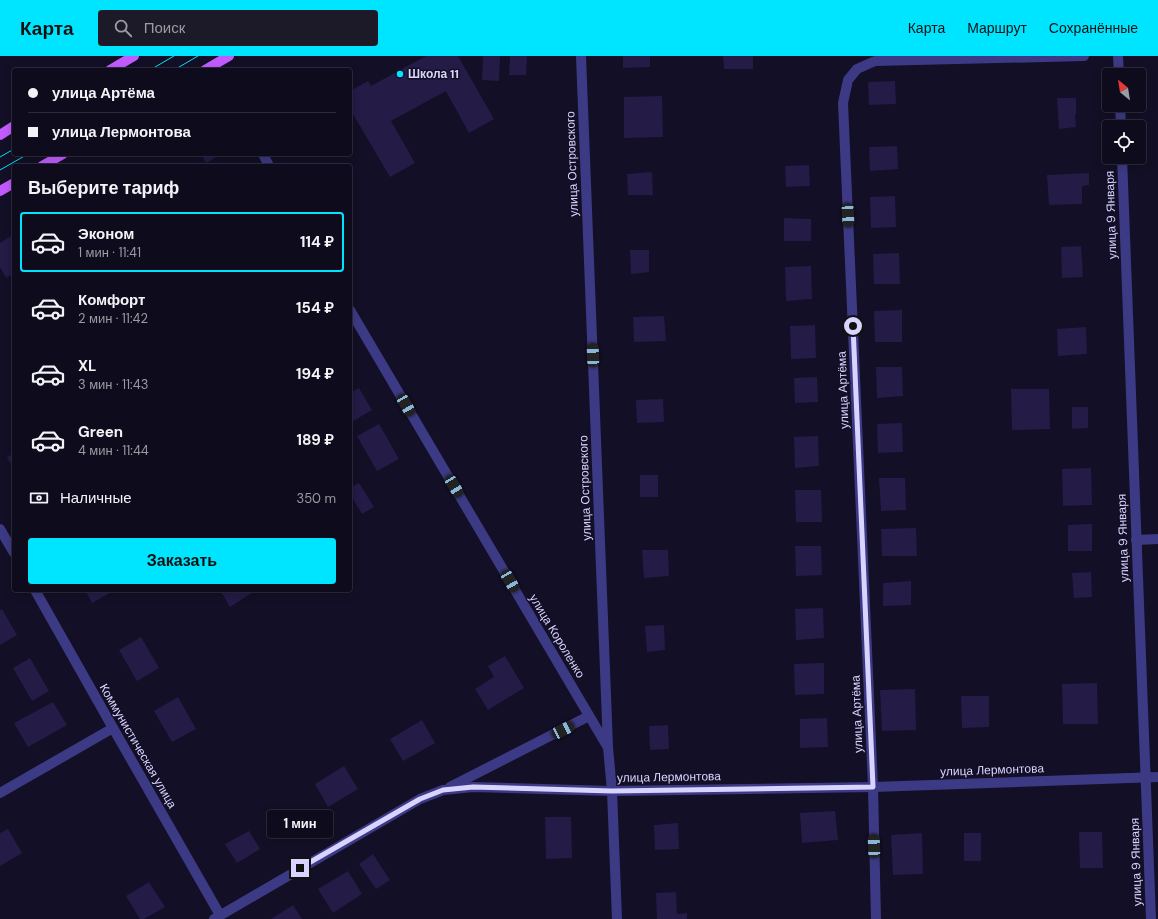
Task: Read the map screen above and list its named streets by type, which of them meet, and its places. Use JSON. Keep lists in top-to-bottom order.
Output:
{
  "streets": {
    "street": [
      "улица Островского",
      "улица 9 Января",
      "улица Артёма",
      "улица Короленко",
      "Коммунистическая улица",
      "улица Лермонтова"
    ]
  },
  "crossings": [
    ["улица Островского", "улица Короленко"],
    ["улица Островского", "улица Лермонтова"],
    ["улица 9 Января", "улица Лермонтова"],
    ["улица Артёма", "улица Лермонтова"],
    ["Коммунистическая улица", "улица Лермонтова"]
  ],
  "places": ["Школа 11"],
  "north": "top left",
  "page": {
    "header": "Карта",
    "search": "Поиск",
    "nav": ["Карта", "Маршрут", "Сохранённые"],
    "banner": ["улица Артёма", "улица Лермонтова"],
    "heading": "Выберите тариф",
    "list": [
      {
        "name": "Эконом",
        "note": "1 мин · 11:41",
        "value": "114 ₽"
      },
      {
        "name": "Комфорт",
        "note": "2 мин · 11:42",
        "value": "154 ₽"
      },
      {
        "name": "XL",
        "note": "3 мин · 11:43",
        "value": "194 ₽"
      },
      {
        "name": "Green",
        "note": "4 мин · 11:44",
        "value": "189 ₽"
      }
    ],
    "pay": ["Наличные", "350 m"],
    "buttons": "Заказать",
    "bubble": "1 мин"
  }
}
